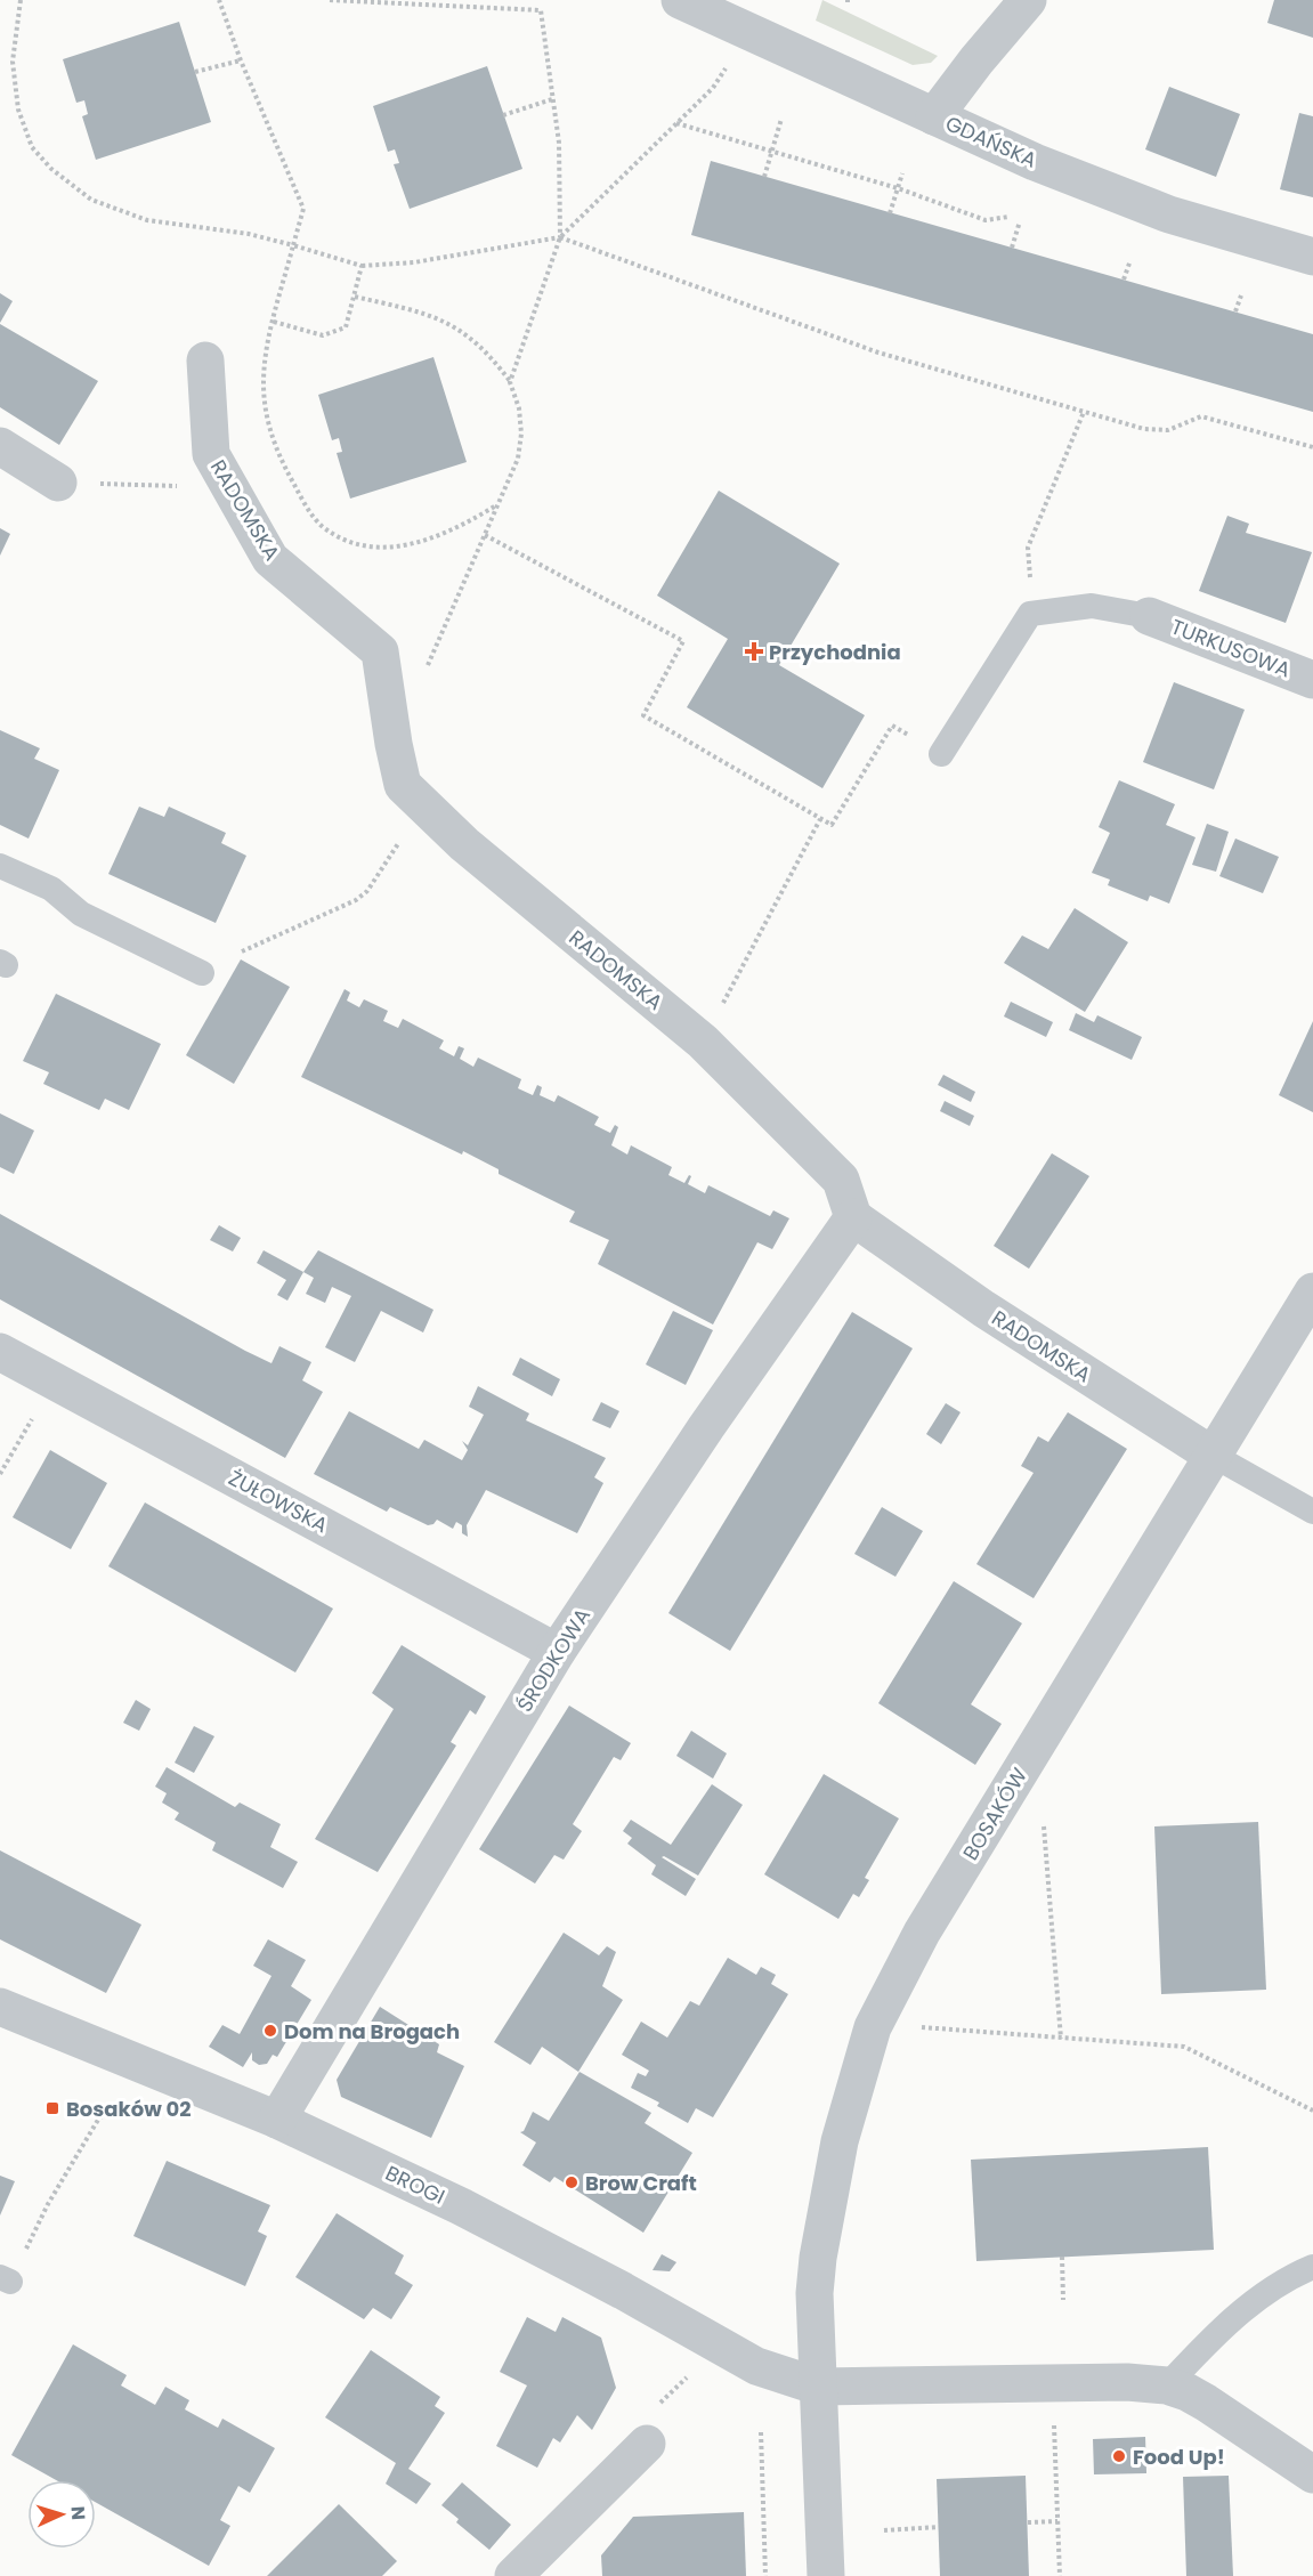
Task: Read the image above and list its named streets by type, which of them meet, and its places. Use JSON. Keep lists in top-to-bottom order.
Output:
{
  "streets": {
    "street": [
      "GDAŃSKA",
      "RADOMSKA",
      "TURKUSOWA",
      "ŻUŁOWSKA",
      "ŚRODKOWA",
      "BOSAKÓW",
      "BROGI"
    ]
  },
  "crossings": [
    ["RADOMSKA", "ŚRODKOWA"],
    ["RADOMSKA", "BOSAKÓW"],
    ["ŻUŁOWSKA", "ŚRODKOWA"],
    ["ŚRODKOWA", "BROGI"],
    ["BOSAKÓW", "BROGI"]
  ],
  "places": {
    "health": ["Przychodnia"],
    "other": ["Dom na Brogach", "Brow Craft", "Food Up!"],
    "transit": ["Bosaków 02"]
  },
  "north": "right"
}
